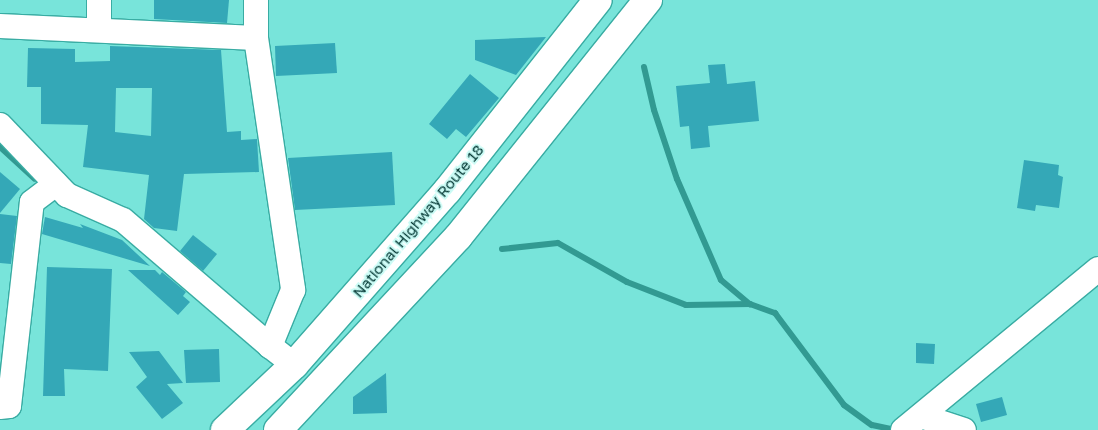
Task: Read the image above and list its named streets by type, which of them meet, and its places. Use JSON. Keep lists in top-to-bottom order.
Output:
{
  "streets": {
    "highway": ["National Highway Route 18"]
  }
}
